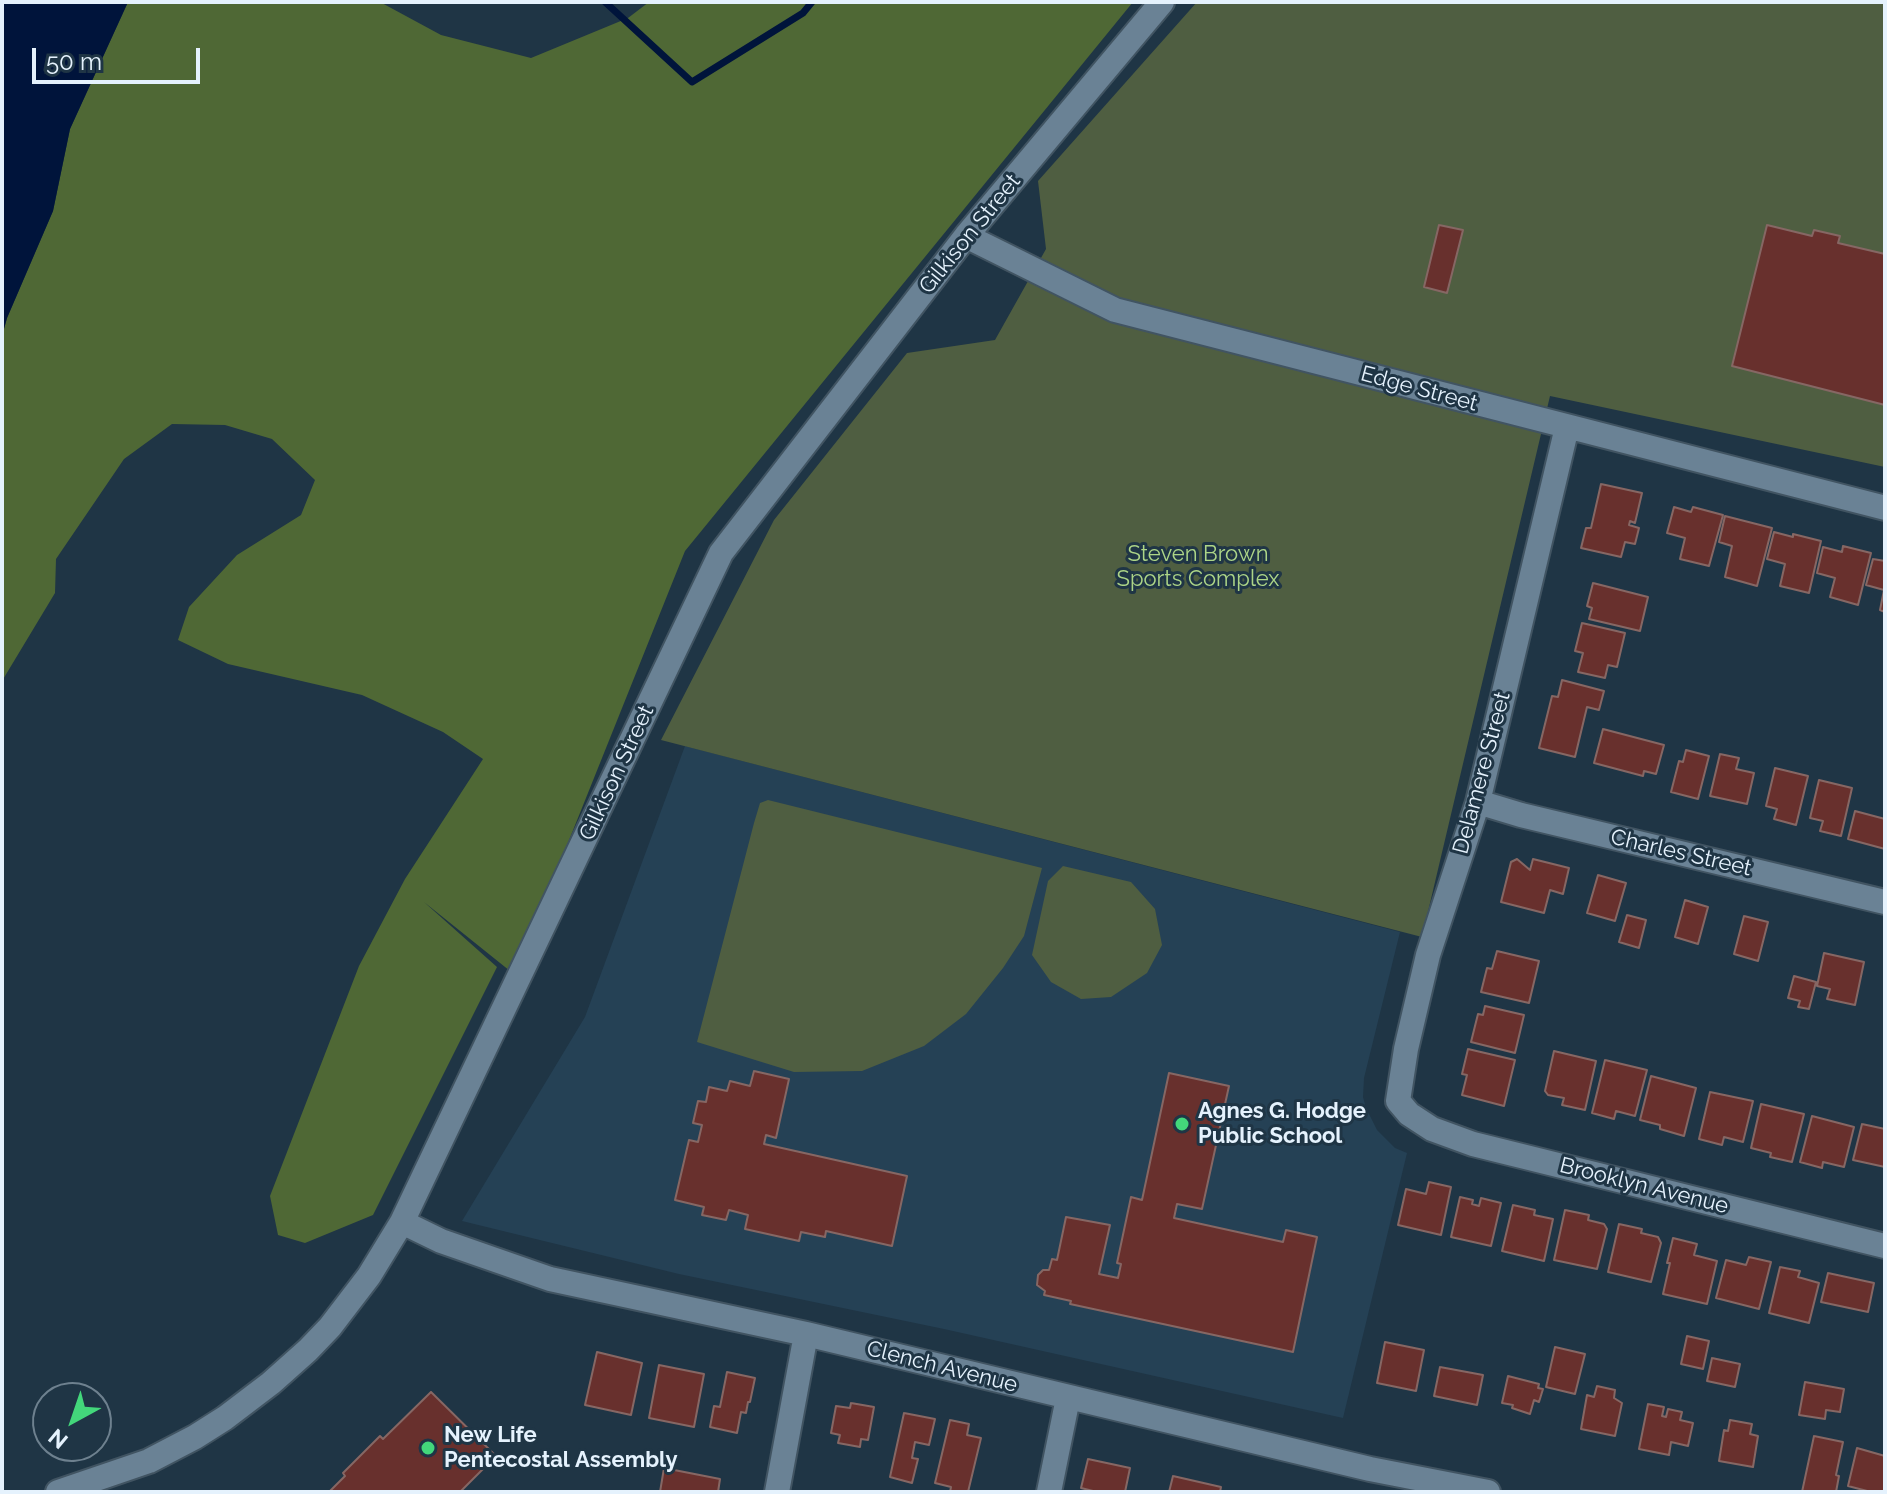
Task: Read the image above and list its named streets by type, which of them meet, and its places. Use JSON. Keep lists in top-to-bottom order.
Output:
{
  "streets": {
    "street": [
      "Gilkison Street",
      "Edge Street",
      "Delamere Street",
      "Charles Street",
      "Brooklyn Avenue",
      "Clench Avenue"
    ]
  },
  "crossings": [
    ["Gilkison Street", "Edge Street"],
    ["Gilkison Street", "Clench Avenue"],
    ["Edge Street", "Delamere Street"],
    ["Delamere Street", "Charles Street"],
    ["Delamere Street", "Brooklyn Avenue"]
  ],
  "parks": ["Steven Brown Sports Complex"],
  "places": ["Agnes G. Hodge Public School", "New Life Pentecostal Assembly"],
  "scale_bar": "50 m",
  "north": "bottom left"
}
